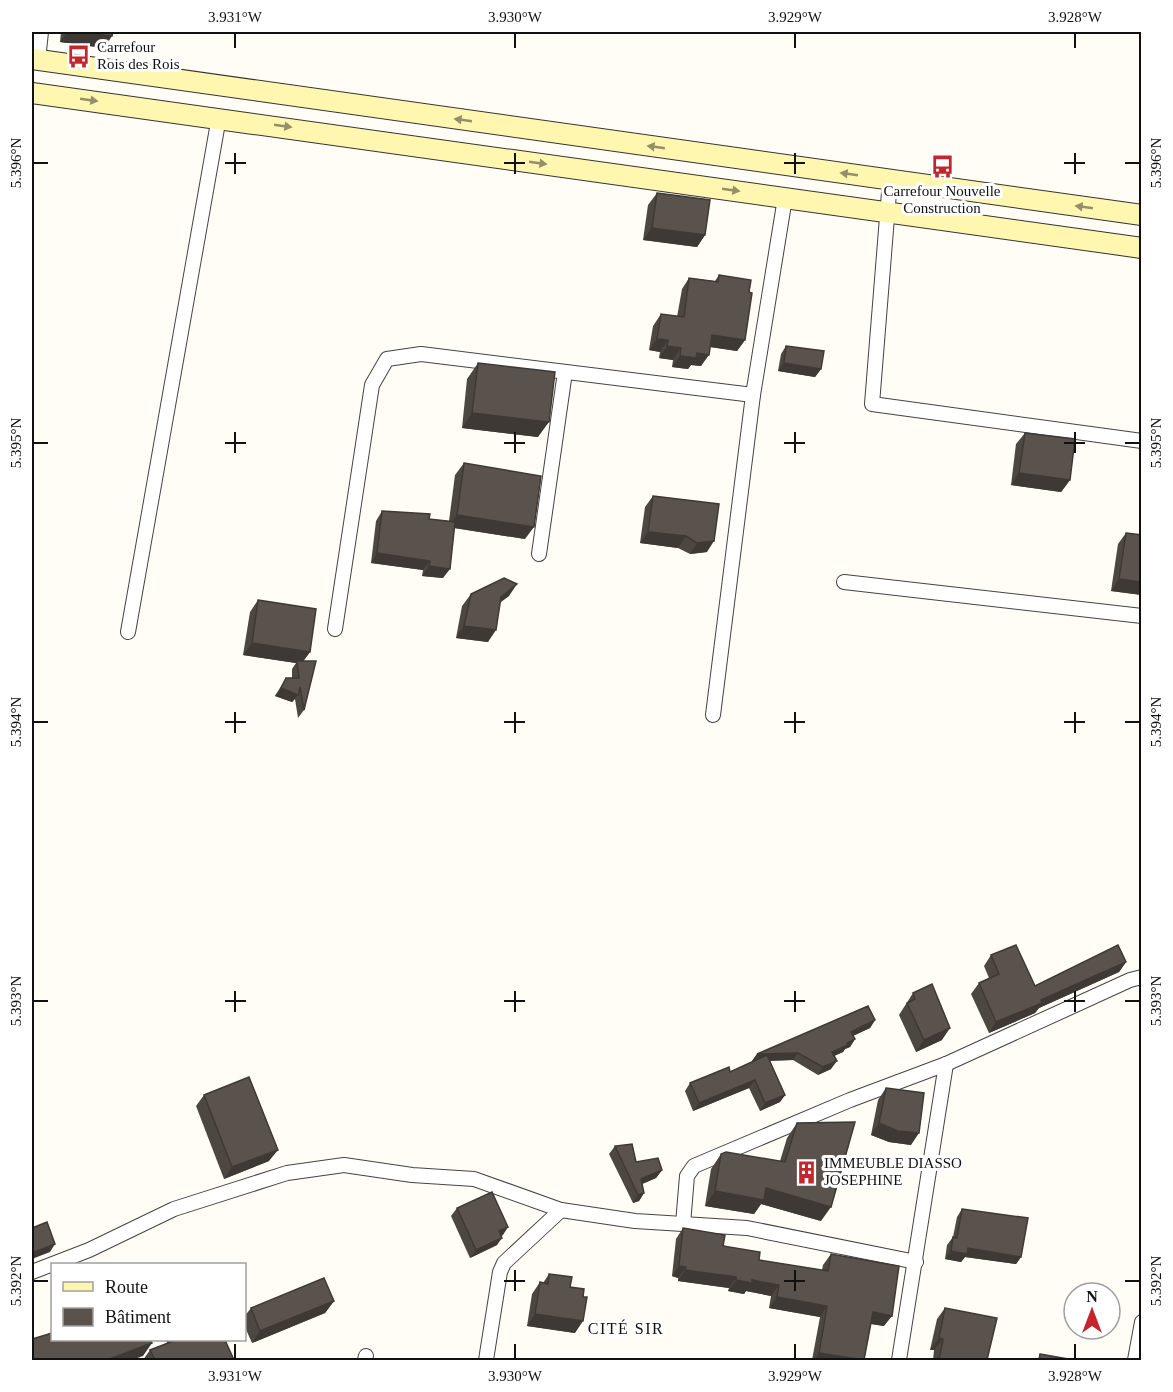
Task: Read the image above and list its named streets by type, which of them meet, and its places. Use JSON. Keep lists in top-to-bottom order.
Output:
{
  "districts": ["CITÉ SIR"],
  "places": {
    "bus stop": ["Carrefour Rois des Rois", "Carrefour Nouvelle Construction"],
    "building": ["IMMEUBLE DIASSO JOSEPHINE"]
  },
  "legend": ["Route", "Bâtiment"],
  "north": "top",
  "coordinates": [
    "3.931°W",
    "3.930°W",
    "3.929°W",
    "3.928°W",
    "5.396°N",
    "5.395°N",
    "5.394°N",
    "5.393°N",
    "5.392°N"
  ]
}
